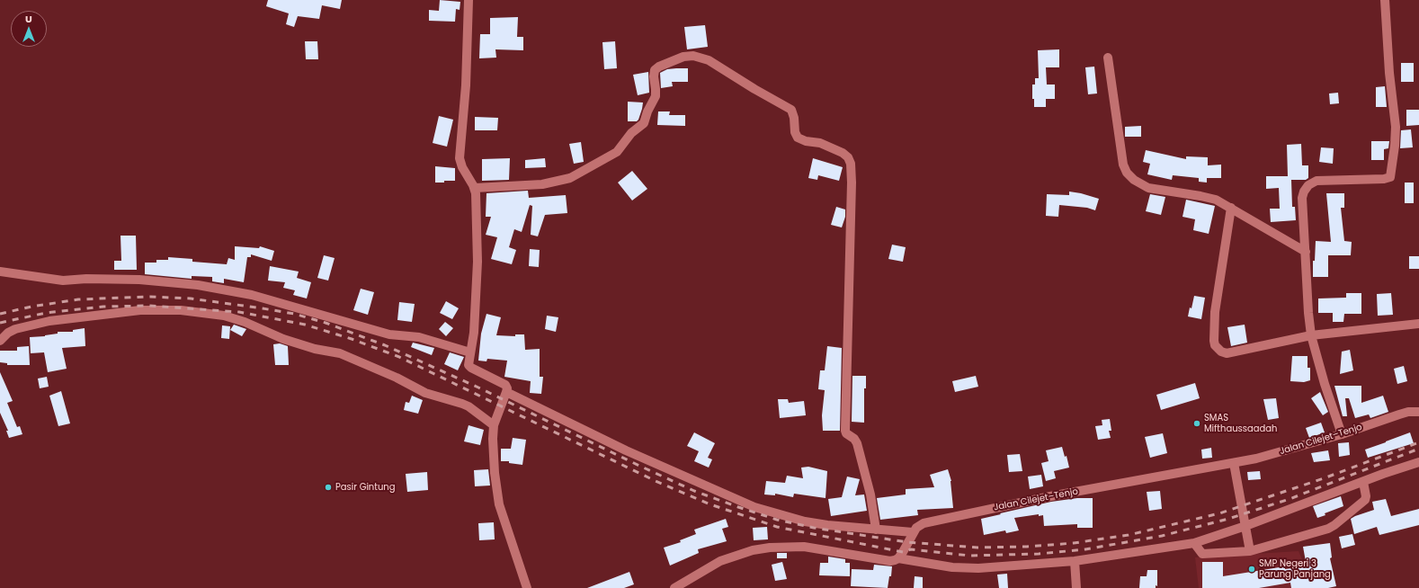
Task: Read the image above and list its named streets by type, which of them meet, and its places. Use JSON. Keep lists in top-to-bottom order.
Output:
{
  "streets": {
    "street": ["Jalan Cilejet–Tenjo"]
  },
  "places": ["SMAS Mifthaussaadah", "Pasir Gintung", "SMP Negeri 3 Parung Panjang"],
  "north": "top"
}
